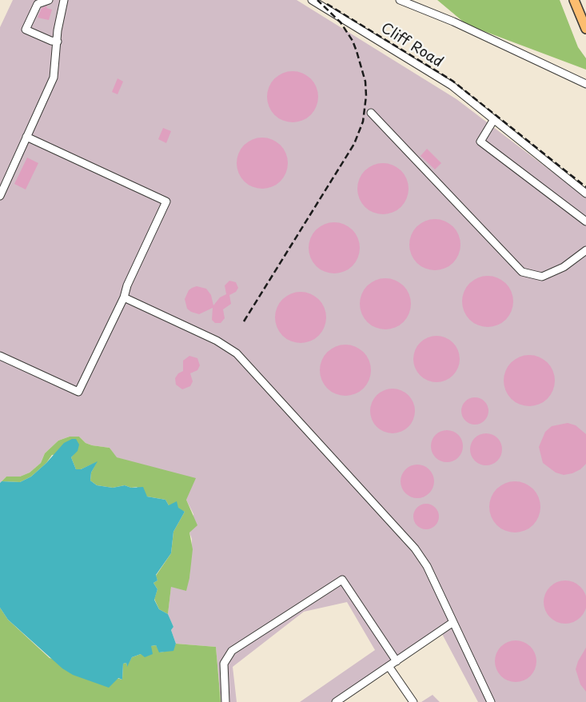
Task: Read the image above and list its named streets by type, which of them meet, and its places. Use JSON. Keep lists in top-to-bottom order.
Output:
{
  "streets": {
    "lane": ["Cliff Road"]
  }
}
